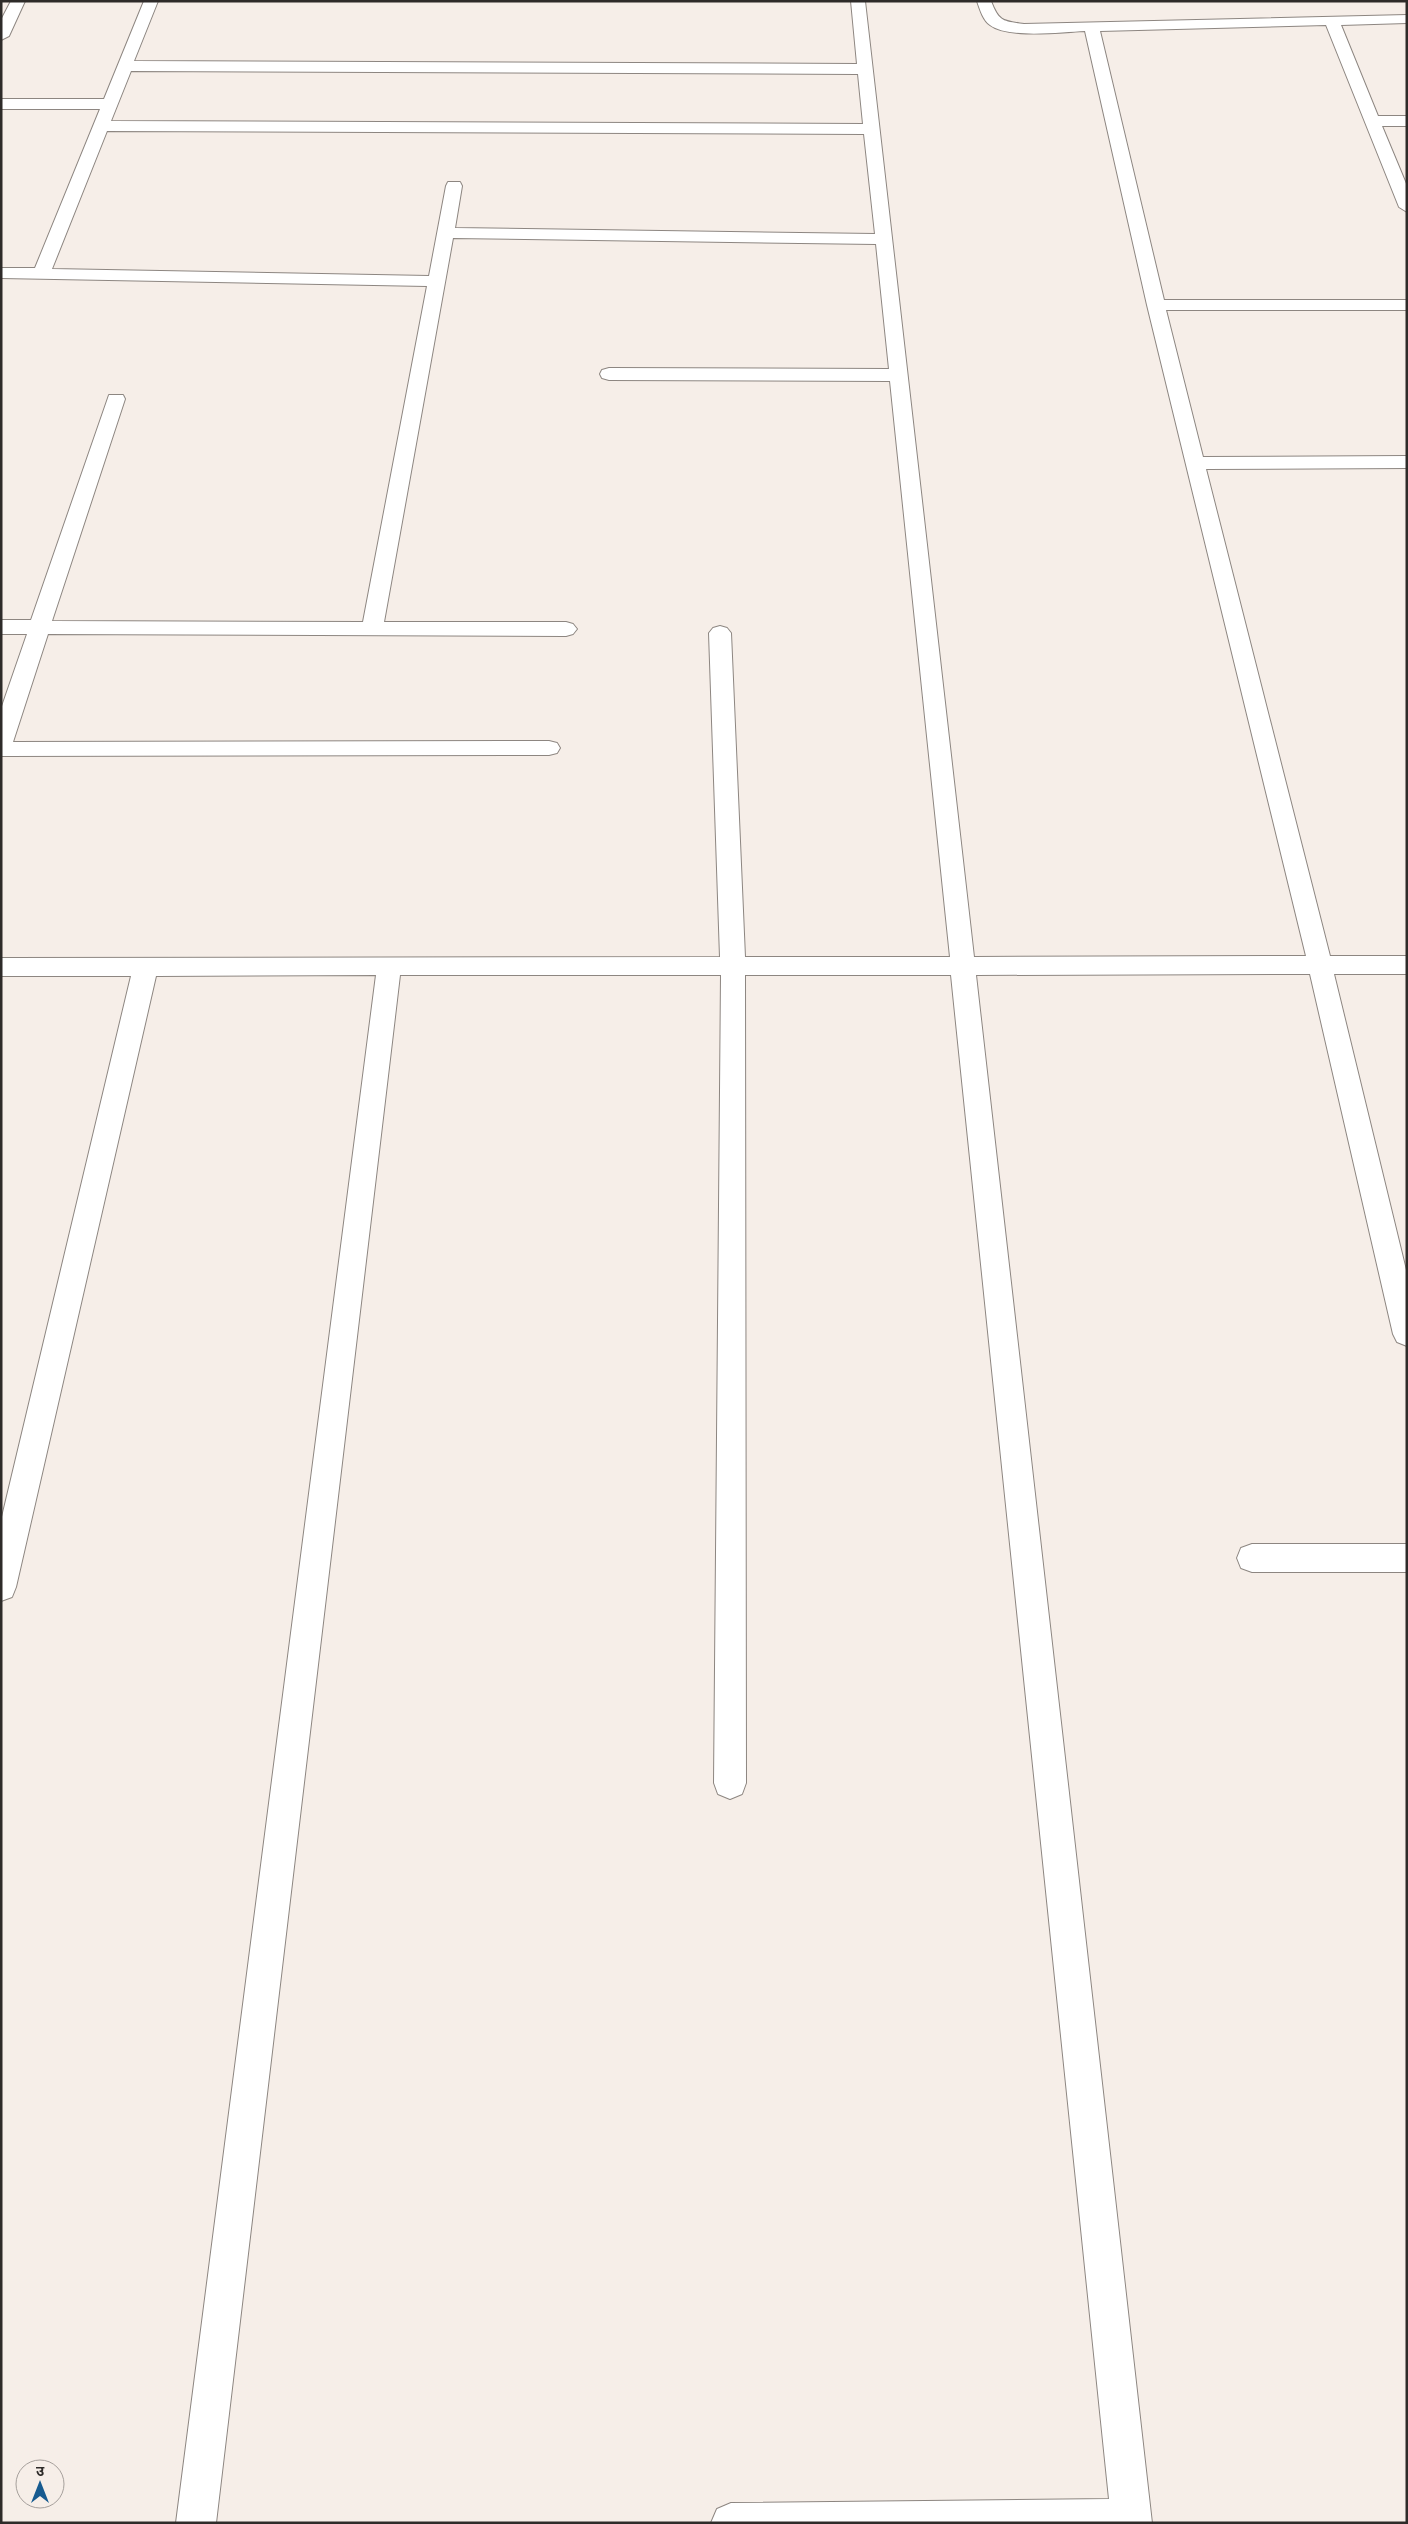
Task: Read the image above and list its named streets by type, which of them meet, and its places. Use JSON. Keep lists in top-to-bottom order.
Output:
{
  "north": "top"
}
